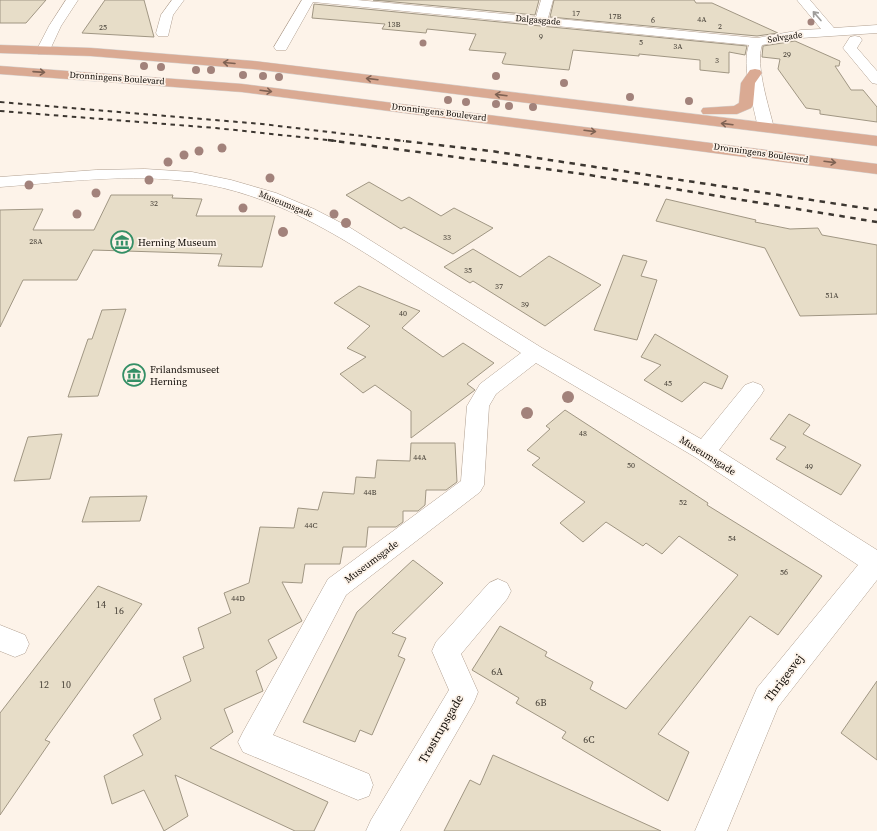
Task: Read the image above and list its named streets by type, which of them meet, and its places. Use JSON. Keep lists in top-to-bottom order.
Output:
{
  "streets": {
    "main road": ["Dronningens Boulevard"],
    "street": [
      "Dalgasgade",
      "Sølvgade",
      "Museumsgade",
      "Thrigesvej",
      "Trøstrupsgade"
    ]
  },
  "crossings": [
    ["Dalgasgade", "Sølvgade"],
    ["Museumsgade", "Thrigesvej"]
  ],
  "places": {
    "museum": ["Herning Museum", "Frilandsmuseet Herning"]
  },
  "house_numbers": [
    "17",
    "17B",
    "4A",
    "6",
    "13B",
    "2",
    "25",
    "9",
    "5",
    "3A",
    "29",
    "3",
    "32",
    "33",
    "28A",
    "35",
    "37",
    "51A",
    "39",
    "40",
    "45",
    "48",
    "44A",
    "50",
    "49",
    "44B",
    "52",
    "44C",
    "54",
    "56",
    "44D",
    "14",
    "16",
    "6A",
    "12",
    "10",
    "6B",
    "6C"
  ]
}
